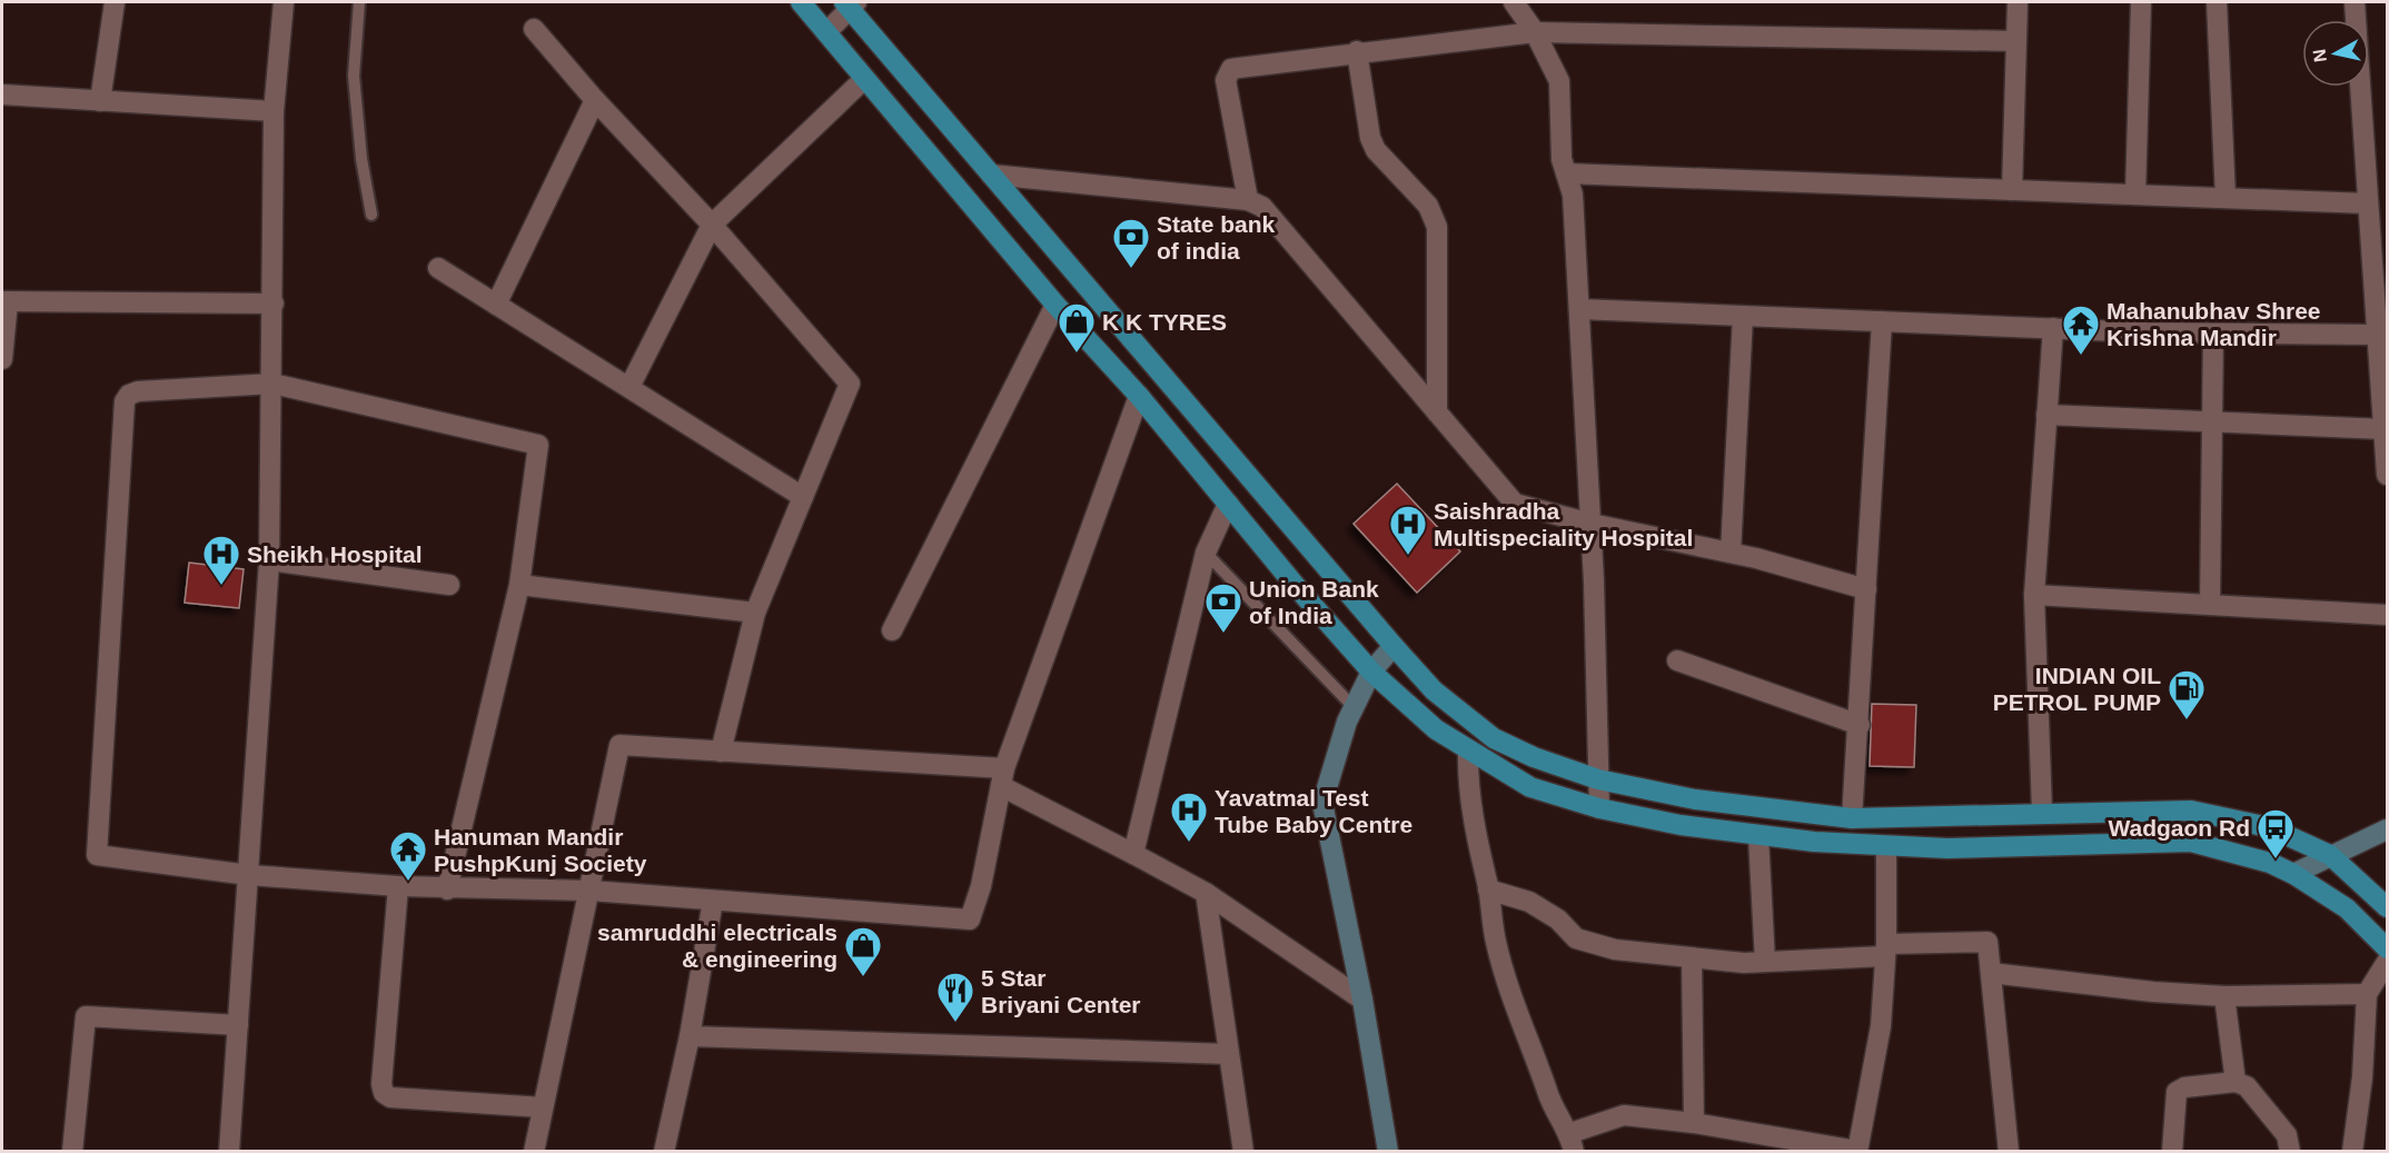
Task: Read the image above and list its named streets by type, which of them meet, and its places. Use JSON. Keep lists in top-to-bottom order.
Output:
{
  "places": {
    "bank": ["State bank of india", "Union Bank of India"],
    "shop": ["K K TYRES", "samruddhi electricals & engineering"],
    "temple": ["Mahanubhav Shree Krishna Mandir", "Hanuman Mandir PushpKunj Society"],
    "hospital": ["Saishradha Multispeciality Hospital", "Sheikh Hospital", "Yavatmal Test Tube Baby Centre"],
    "fuel station": ["INDIAN OIL PETROL PUMP"],
    "bus stop": ["Wadgaon Rd"],
    "restaurant": ["5 Star Briyani Center"]
  },
  "north": "left"
}
